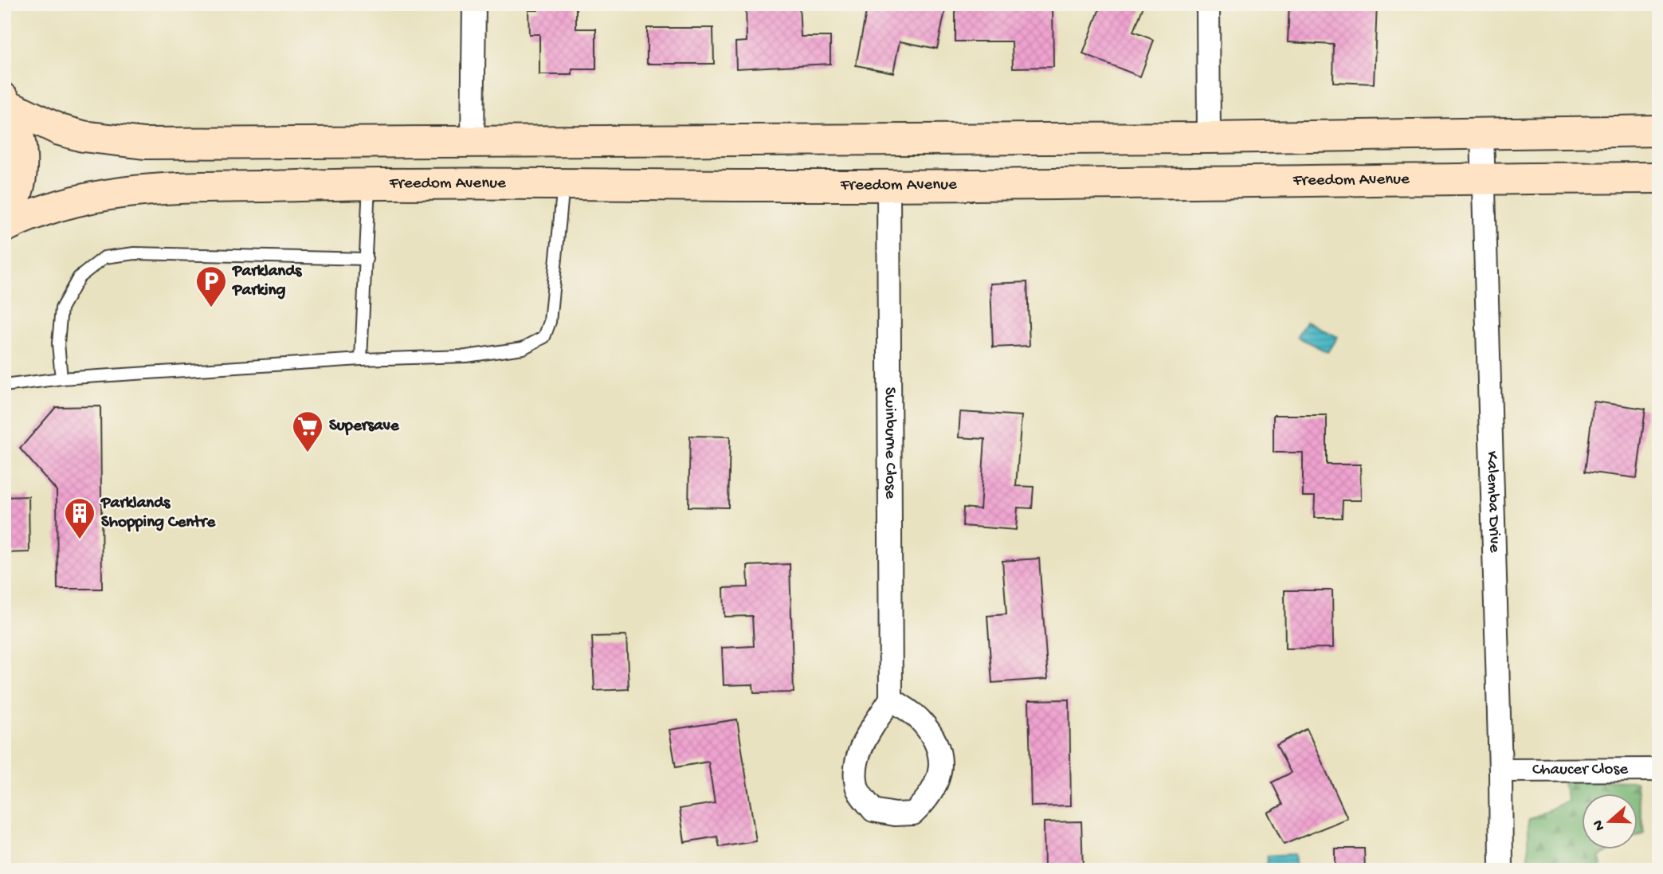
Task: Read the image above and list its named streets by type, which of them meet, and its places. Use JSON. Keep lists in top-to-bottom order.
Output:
{
  "streets": {
    "main road": ["Freedom Avenue"],
    "street": ["Swinburne Close", "Kalemba Drive", "Chaucer Close"]
  },
  "crossings": [
    ["Freedom Avenue", "Swinburne Close"],
    ["Freedom Avenue", "Kalemba Drive"],
    ["Kalemba Drive", "Chaucer Close"]
  ],
  "places": {
    "parking": ["Parklands Parking"],
    "supermarket": ["Supersave"],
    "building": ["Parklands Shopping Centre"]
  },
  "north": "left"
}
